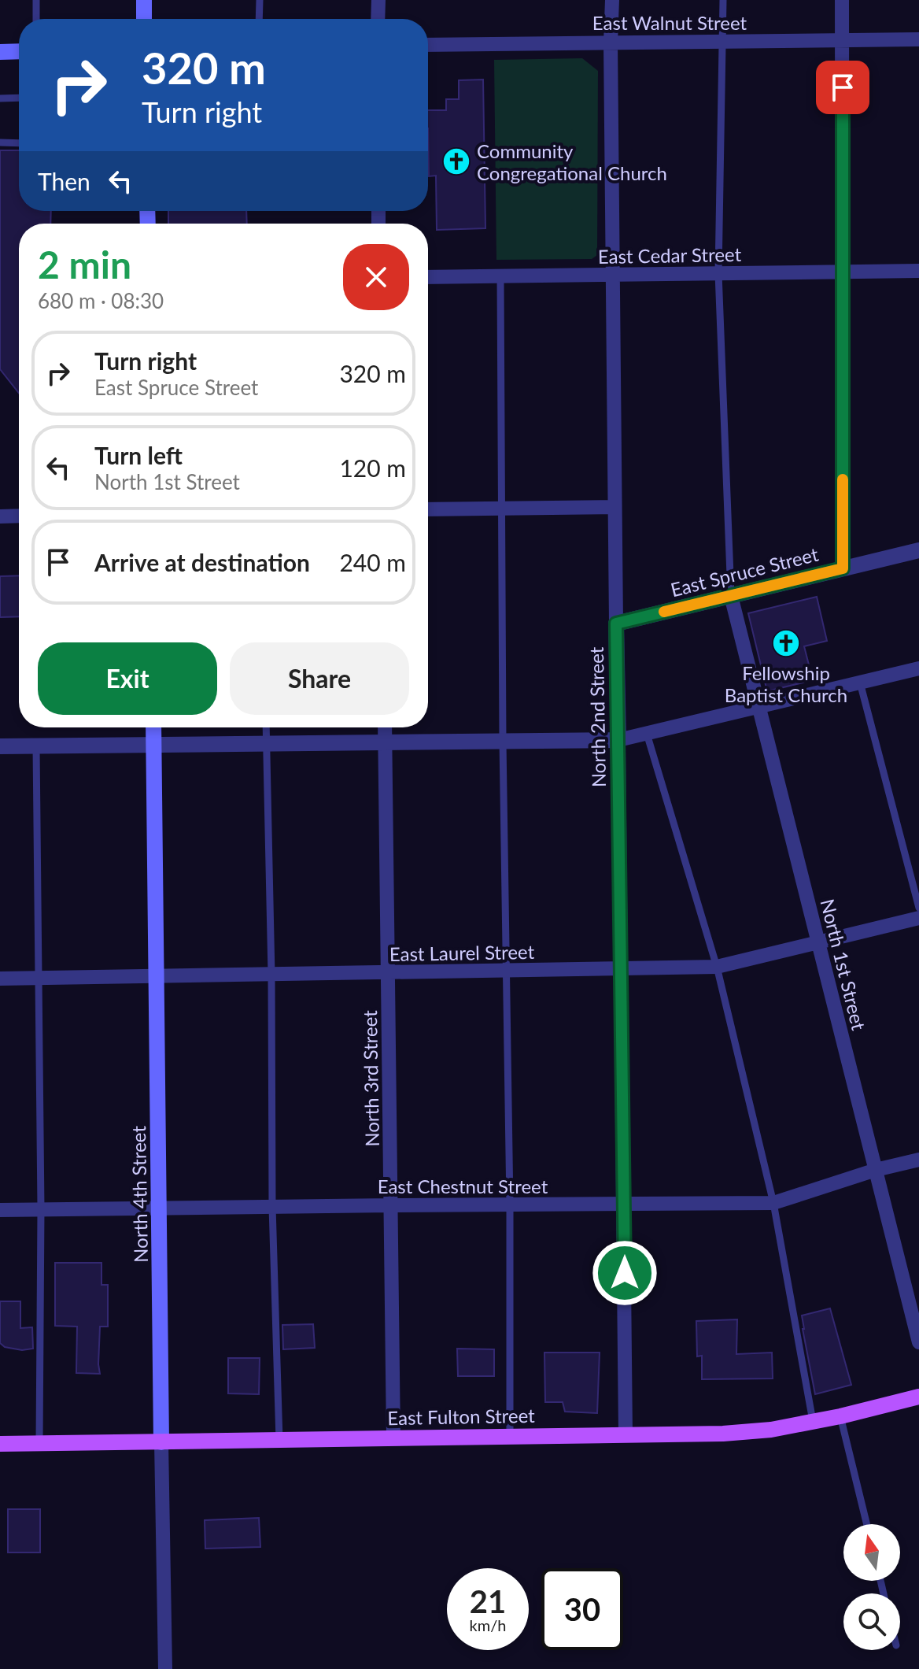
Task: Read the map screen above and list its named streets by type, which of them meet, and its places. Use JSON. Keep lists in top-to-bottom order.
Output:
{
  "streets": {
    "main road": ["North 4th Street", "East Fulton Street"],
    "street": [
      "East Walnut Street",
      "East Cedar Street",
      "East Spruce Street",
      "North 2nd Street",
      "East Laurel Street",
      "North 1st Street",
      "North 3rd Street",
      "East Chestnut Street"
    ]
  },
  "crossings": [
    ["East Walnut Street", "North 2nd Street"],
    ["East Cedar Street", "North 2nd Street"],
    ["East Spruce Street", "North 2nd Street"],
    ["East Spruce Street", "North 1st Street"],
    ["North 2nd Street", "East Laurel Street"],
    ["North 2nd Street", "East Chestnut Street"],
    ["North 2nd Street", "East Fulton Street"],
    ["East Laurel Street", "North 1st Street"],
    ["East Laurel Street", "North 3rd Street"],
    ["East Laurel Street", "North 4th Street"],
    ["North 1st Street", "East Chestnut Street"],
    ["North 3rd Street", "East Chestnut Street"],
    ["North 3rd Street", "East Fulton Street"],
    ["East Chestnut Street", "North 4th Street"],
    ["North 4th Street", "East Fulton Street"]
  ],
  "places": {
    "church": ["Community Congregational Church", "Fellowship Baptist Church"]
  },
  "north": "top",
  "page": {
    "turn": ["320 m", "Turn right"],
    "then": "Then",
    "heading": ["2 min", "680 m · 08:30"],
    "list": [
      {
        "name": "Turn right",
        "note": "East Spruce Street",
        "value": "320 m"
      },
      {
        "name": "Turn left",
        "note": "North 1st Street",
        "value": "120 m"
      },
      {
        "name": "Arrive at destination",
        "value": "240 m"
      }
    ],
    "buttons": ["Exit", "Share"],
    "speed": "21 km/h",
    "limit": "30"
  }
}
